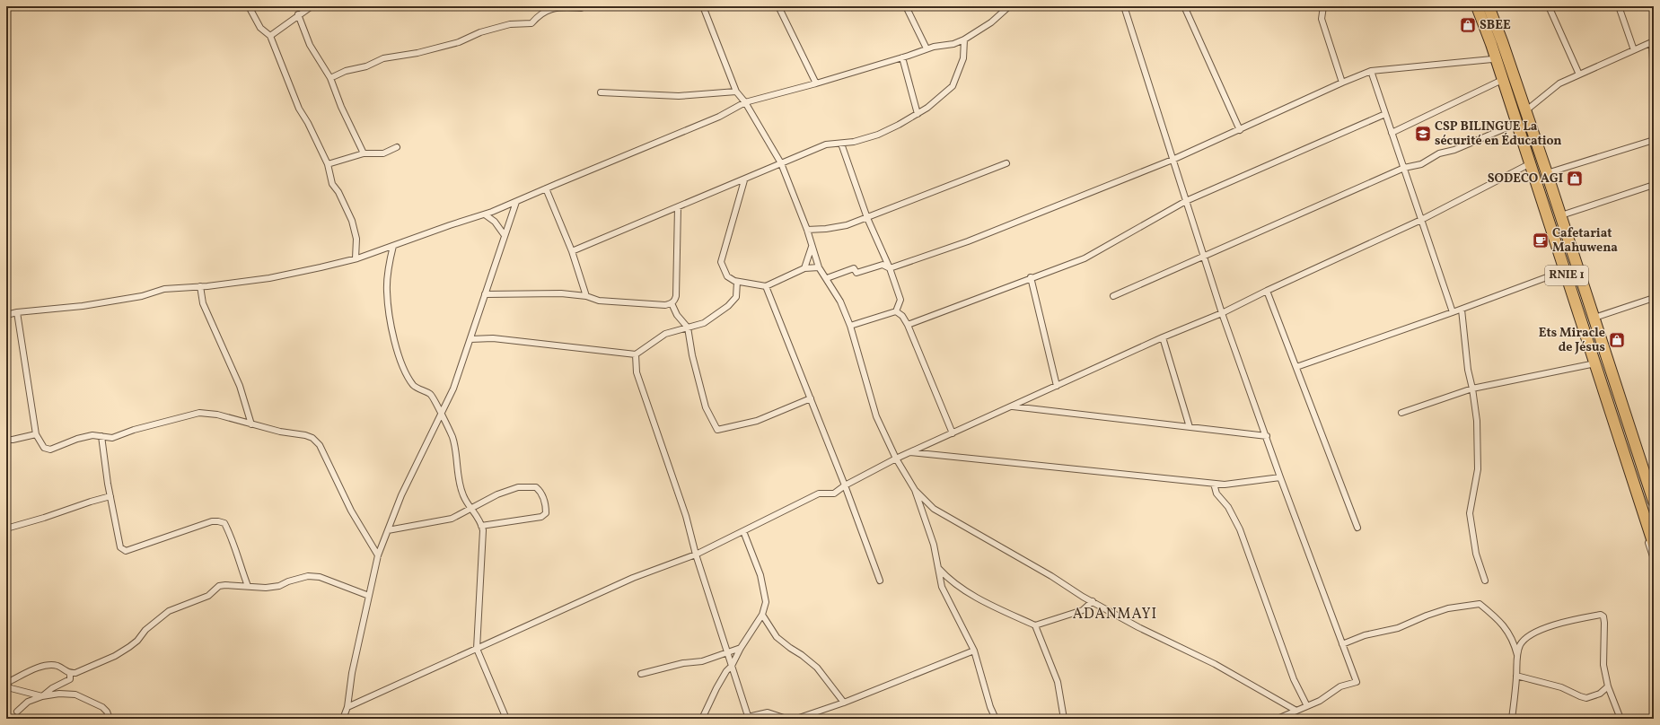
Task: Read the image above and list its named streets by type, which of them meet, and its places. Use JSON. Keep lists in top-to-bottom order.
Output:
{
  "streets": {
    "highway": ["RNIE 1"]
  },
  "districts": ["ADANMAYI"],
  "places": {
    "shop": ["SBEE", "SODECO AGI", "Ets Miracle de Jésus"],
    "school or university": ["CSP BILINGUE La sécurité en Éducation"],
    "cafe": ["Cafetariat Mahuwena"]
  }
}
